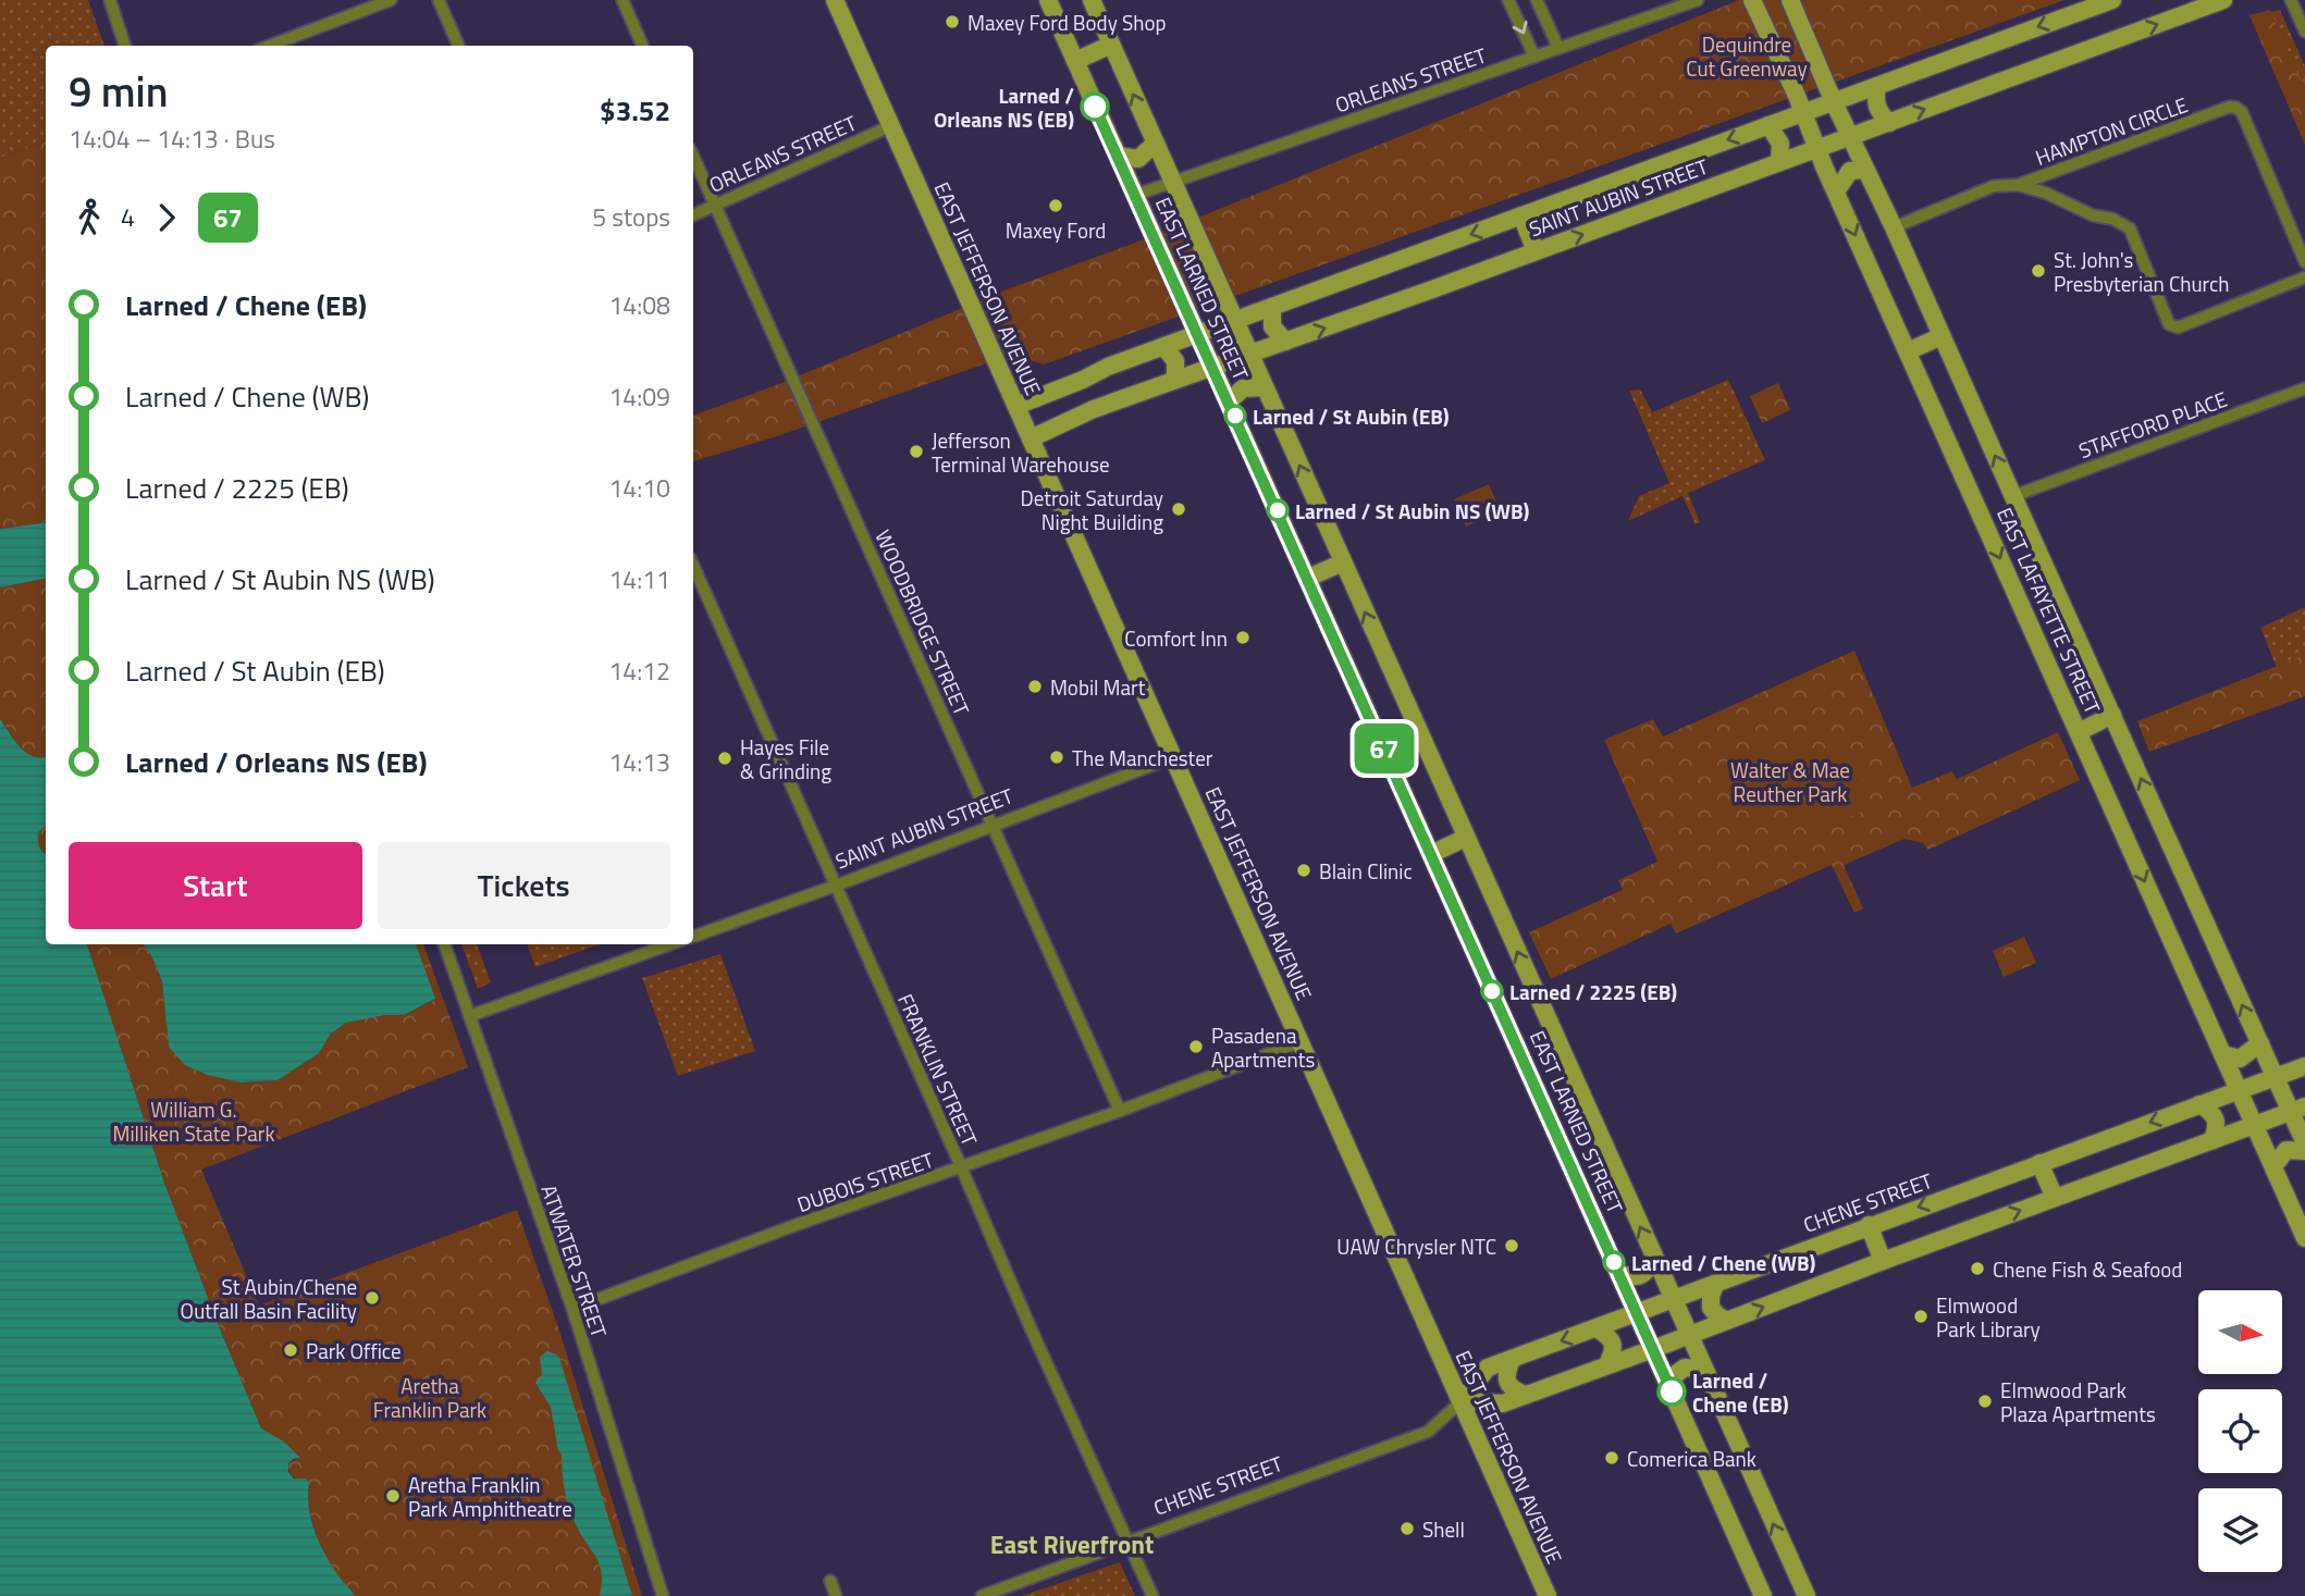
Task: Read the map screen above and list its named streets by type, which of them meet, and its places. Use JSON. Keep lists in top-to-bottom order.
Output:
{
  "streets": {
    "street": [
      "ORLEANS STREET",
      "HAMPTON CIRCLE",
      "SAINT AUBIN STREET",
      "EAST JEFFERSON AVENUE",
      "EAST LARNED STREET",
      "STAFFORD PLACE",
      "EAST LAFAYETTE STREET",
      "WOODBRIDGE STREET",
      "FRANKLIN STREET",
      "DUBOIS STREET",
      "CHENE STREET",
      "ATWATER STREET"
    ]
  },
  "crossings": [
    ["ORLEANS STREET", "EAST JEFFERSON AVENUE"],
    ["ORLEANS STREET", "EAST LARNED STREET"],
    ["ORLEANS STREET", "WOODBRIDGE STREET"],
    ["SAINT AUBIN STREET", "EAST JEFFERSON AVENUE"],
    ["SAINT AUBIN STREET", "EAST LARNED STREET"],
    ["SAINT AUBIN STREET", "EAST LAFAYETTE STREET"],
    ["SAINT AUBIN STREET", "WOODBRIDGE STREET"],
    ["SAINT AUBIN STREET", "FRANKLIN STREET"],
    ["EAST JEFFERSON AVENUE", "DUBOIS STREET"],
    ["EAST JEFFERSON AVENUE", "CHENE STREET"],
    ["EAST LARNED STREET", "CHENE STREET"],
    ["STAFFORD PLACE", "EAST LAFAYETTE STREET"],
    ["EAST LAFAYETTE STREET", "CHENE STREET"],
    ["WOODBRIDGE STREET", "DUBOIS STREET"],
    ["FRANKLIN STREET", "DUBOIS STREET"],
    ["FRANKLIN STREET", "CHENE STREET"],
    ["DUBOIS STREET", "ATWATER STREET"]
  ],
  "districts": ["East Riverfront"],
  "parks": [
    "Dequindre Cut Greenway",
    "Walter & Mae Reuther Park",
    "William G. Milliken State Park",
    "Aretha Franklin Park"
  ],
  "places": [
    "Maxey Ford Body Shop",
    "Larned / Orleans NS (EB)",
    "Maxey Ford",
    "St. John's Presbyterian Church",
    "Larned / St Aubin (EB)",
    "Jefferson Terminal Warehouse",
    "Detroit Saturday Night Building",
    "Larned / St Aubin NS (WB)",
    "Comfort Inn",
    "Mobil Mart",
    "The Manchester",
    "Hayes File & Grinding",
    "Blain Clinic",
    "Larned / 2225 (EB)",
    "Pasadena Apartments",
    "UAW Chrysler NTC",
    "Larned / Chene (WB)",
    "Chene Fish & Seafood",
    "St Aubin/Chene Outfall Basin Facility",
    "Elmwood Park Library",
    "Park Office",
    "Larned / Chene (EB)",
    "Elmwood Park Plaza Apartments",
    "Comerica Bank",
    "Aretha Franklin Park Amphitheatre",
    "Shell"
  ],
  "lines": ["bus line 67"],
  "north": "right",
  "page": {
    "on_map": "67",
    "heading": ["9 min", "14:04 – 14:13 · Bus", "$3.52"],
    "legs": ["4", "67", "5 stops"],
    "list": [
      {
        "name": "Larned / Chene (EB)",
        "value": "14:08"
      },
      {
        "name": "Larned / Chene (WB)",
        "value": "14:09"
      },
      {
        "name": "Larned / 2225 (EB)",
        "value": "14:10"
      },
      {
        "name": "Larned / St Aubin NS (WB)",
        "value": "14:11"
      },
      {
        "name": "Larned / St Aubin (EB)",
        "value": "14:12"
      },
      {
        "name": "Larned / Orleans NS (EB)",
        "value": "14:13"
      }
    ],
    "buttons": ["Start", "Tickets"]
  }
}
